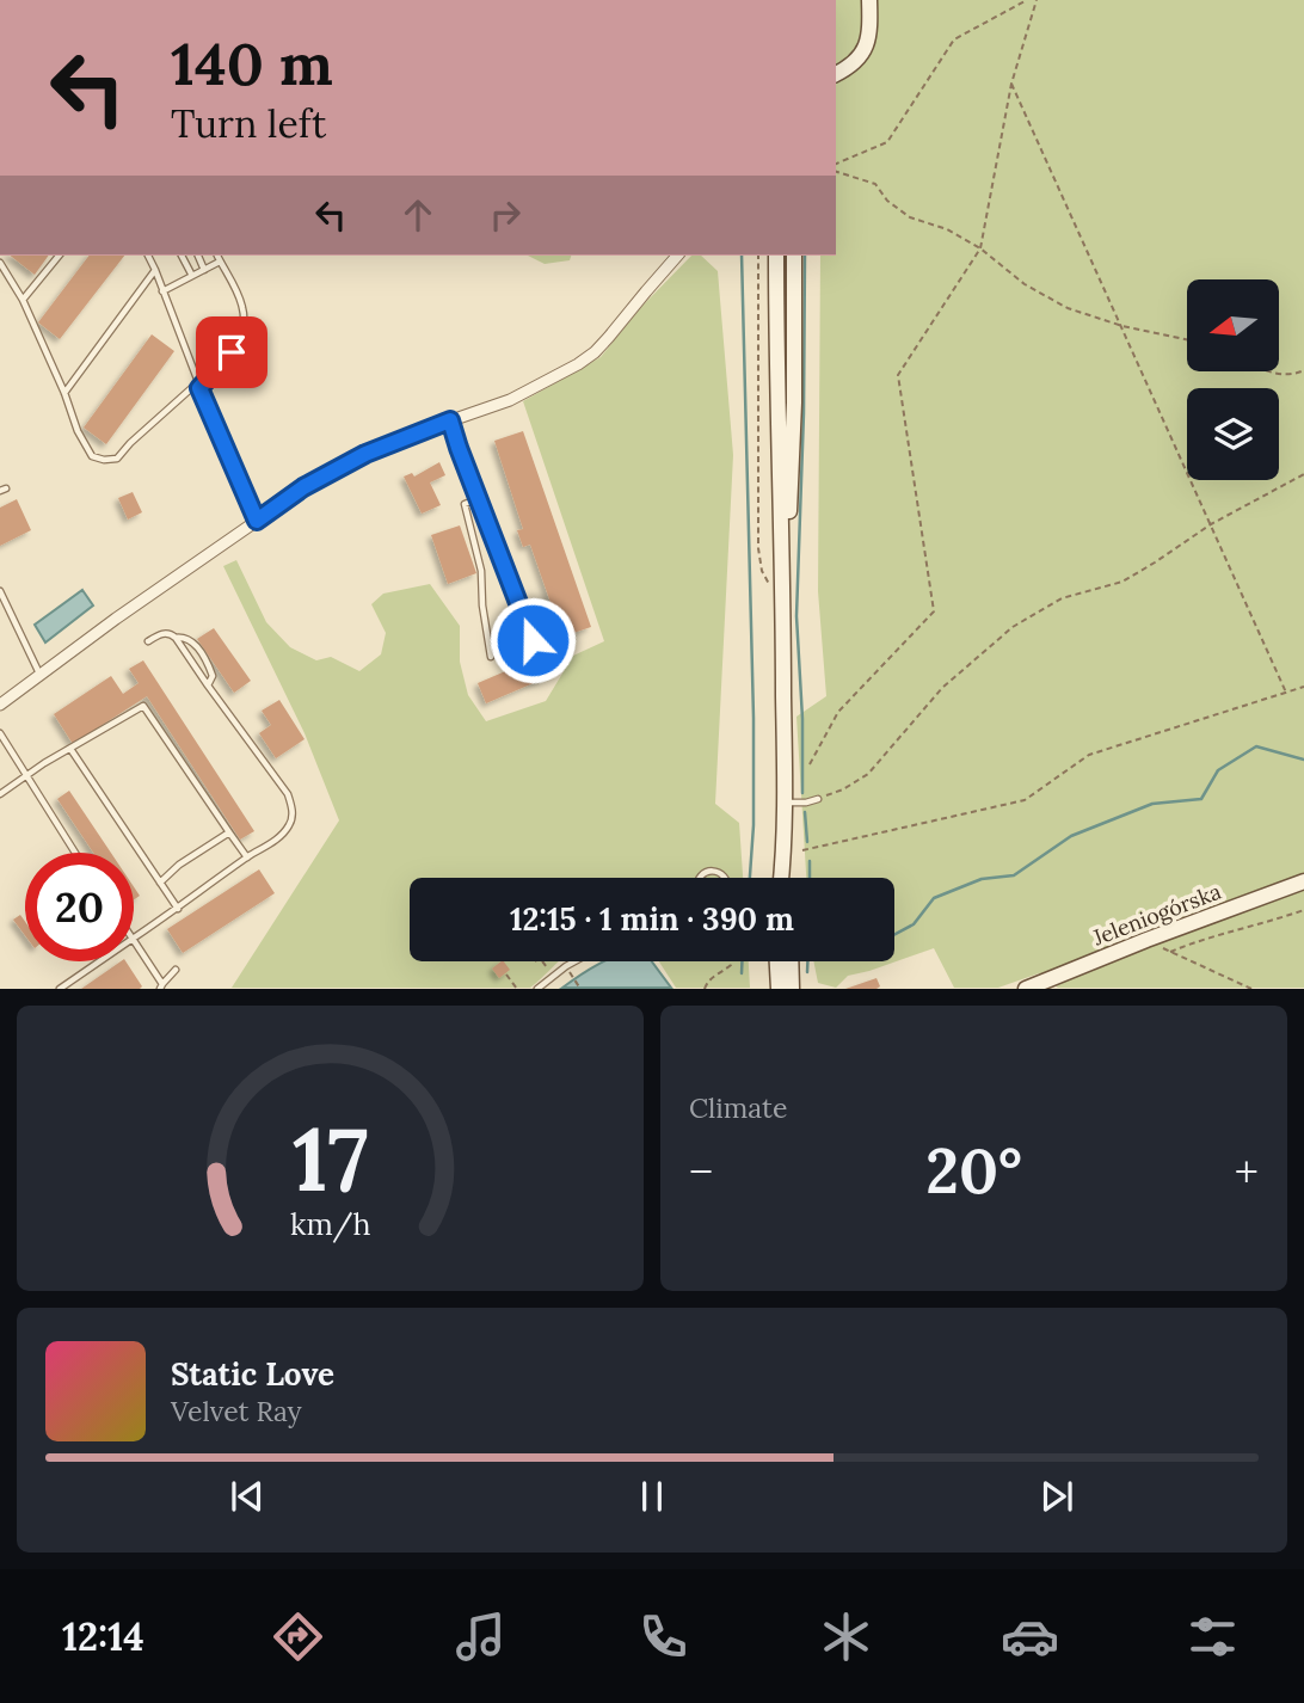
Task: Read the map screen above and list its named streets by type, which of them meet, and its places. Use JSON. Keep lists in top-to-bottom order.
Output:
{
  "streets": {
    "main road": ["Jeleniogórska"]
  },
  "north": "left",
  "page": {
    "turn": ["140 m", "Turn left"],
    "limit": "20",
    "trip": "12:15 · 1 min · 390 m",
    "tile": "Climate",
    "heat": ["−", "20°", "+"],
    "song": ["Static Love", "Velvet Ray"],
    "tabs": "12:14",
    "gauge": ["17", "km/h"]
  }
}
